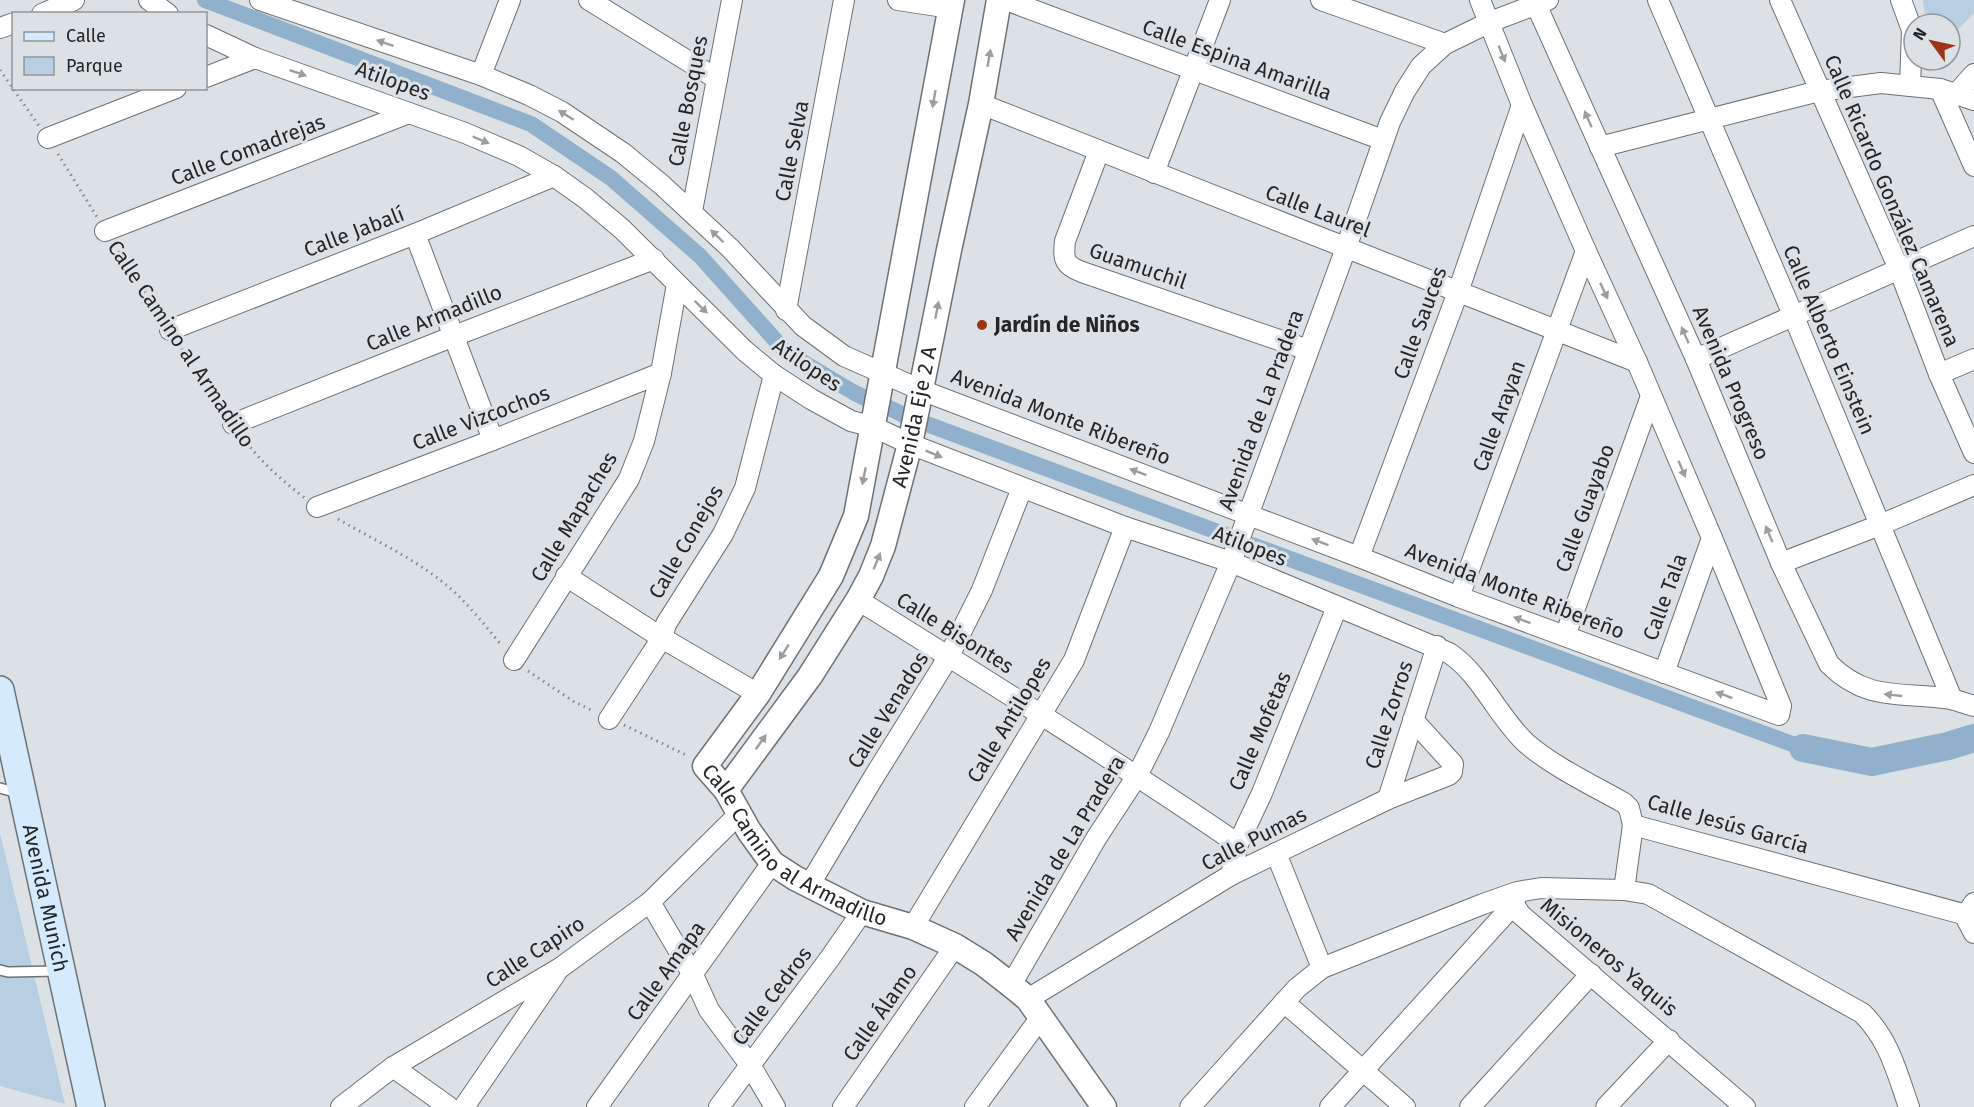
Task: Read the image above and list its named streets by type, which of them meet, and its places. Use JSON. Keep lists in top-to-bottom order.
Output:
{
  "streets": {
    "main road": ["Avenida Munich"],
    "street": [
      "Calle Espina Amarilla",
      "Atilopes",
      "Calle Bosques",
      "Calle Comadrejas",
      "Calle Selva",
      "Calle Ricardo González Camarena",
      "Calle Laurel",
      "Calle Jabalí",
      "Guamuchil",
      "Calle Armadillo",
      "Calle Sauces",
      "Calle Alberto Einstein",
      "Calle Camino al Armadillo",
      "Avenida Progreso",
      "Avenida de La Pradera",
      "Avenida Eje 2 A",
      "Calle Arayan",
      "Avenida Monte Ribereño",
      "Calle Vizcochos",
      "Calle Guayabo",
      "Calle Mapaches",
      "Calle Conejos",
      "Calle Tala",
      "Calle Bisontes",
      "Calle Venados",
      "Calle Zorros",
      "Calle Antilopes",
      "Calle Mofetas",
      "Calle Jesús García",
      "Calle Pumas",
      "Calle Capiro",
      "Misioneros Yaquis",
      "Calle Amapa",
      "Calle Cedros",
      "Calle Álamo"
    ]
  },
  "crossings": [
    ["Calle Espina Amarilla", "Avenida de La Pradera"],
    ["Atilopes", "Calle Comadrejas"],
    ["Atilopes", "Calle Jabalí"],
    ["Atilopes", "Calle Armadillo"],
    ["Atilopes", "Avenida de La Pradera"],
    ["Atilopes", "Avenida Eje 2 A"],
    ["Atilopes", "Calle Mapaches"],
    ["Atilopes", "Calle Conejos"],
    ["Atilopes", "Calle Venados"],
    ["Atilopes", "Calle Zorros"],
    ["Atilopes", "Calle Antilopes"],
    ["Atilopes", "Calle Mofetas"],
    ["Atilopes", "Calle Jesús García"],
    ["Calle Bosques", "Avenida Monte Ribereño"],
    ["Calle Comadrejas", "Calle Camino al Armadillo"],
    ["Calle Selva", "Avenida Monte Ribereño"],
    ["Calle Laurel", "Guamuchil"],
    ["Calle Laurel", "Calle Sauces"],
    ["Calle Laurel", "Avenida de La Pradera"],
    ["Calle Laurel", "Avenida Eje 2 A"],
    ["Calle Laurel", "Calle Arayan"],
    ["Calle Jabalí", "Calle Camino al Armadillo"],
    ["Guamuchil", "Avenida de La Pradera"],
    ["Calle Armadillo", "Calle Camino al Armadillo"],
    ["Calle Sauces", "Avenida Monte Ribereño"],
    ["Calle Alberto Einstein", "Avenida Progreso"],
    ["Calle Camino al Armadillo", "Avenida de La Pradera"],
    ["Calle Camino al Armadillo", "Avenida Eje 2 A"],
    ["Calle Camino al Armadillo", "Calle Vizcochos"],
    ["Calle Camino al Armadillo", "Calle Mapaches"],
    ["Calle Camino al Armadillo", "Calle Conejos"],
    ["Calle Camino al Armadillo", "Calle Venados"],
    ["Calle Camino al Armadillo", "Calle Antilopes"],
    ["Calle Camino al Armadillo", "Calle Pumas"],
    ["Calle Camino al Armadillo", "Calle Capiro"],
    ["Calle Camino al Armadillo", "Calle Amapa"],
    ["Calle Camino al Armadillo", "Calle Cedros"],
    ["Calle Camino al Armadillo", "Calle Álamo"],
    ["Avenida Progreso", "Avenida de La Pradera"],
    ["Avenida de La Pradera", "Avenida Monte Ribereño"],
    ["Avenida de La Pradera", "Calle Bisontes"],
    ["Avenida de La Pradera", "Calle Pumas"],
    ["Avenida Eje 2 A", "Avenida Monte Ribereño"],
    ["Avenida Eje 2 A", "Calle Bisontes"],
    ["Calle Arayan", "Avenida Monte Ribereño"],
    ["Avenida Monte Ribereño", "Calle Guayabo"],
    ["Avenida Monte Ribereño", "Calle Tala"],
    ["Calle Vizcochos", "Calle Mapaches"],
    ["Calle Bisontes", "Calle Venados"],
    ["Calle Bisontes", "Calle Antilopes"],
    ["Calle Bisontes", "Calle Mofetas"],
    ["Calle Zorros", "Calle Jesús García"],
    ["Calle Zorros", "Calle Pumas"],
    ["Calle Mofetas", "Calle Pumas"]
  ],
  "one_way": ["Atilopes"],
  "places": ["Jardín de Niños"],
  "legend": ["Calle", "Parque"],
  "north": "top left"
}
